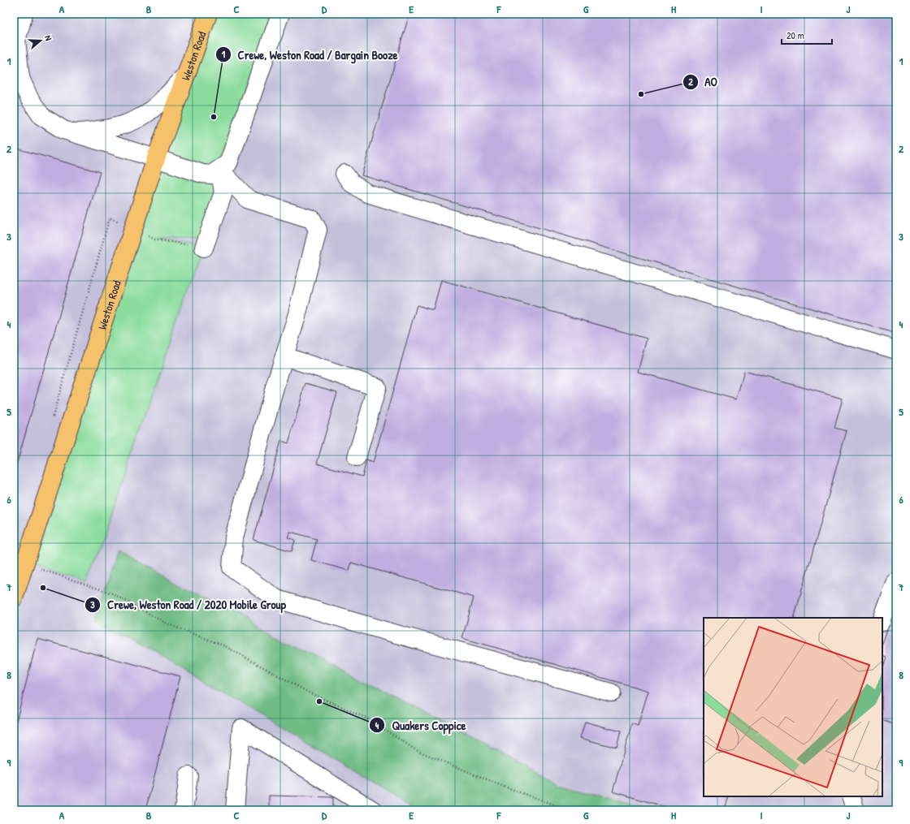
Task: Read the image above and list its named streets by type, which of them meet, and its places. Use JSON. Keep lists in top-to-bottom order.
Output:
{
  "streets": {
    "main road": ["Weston Road"]
  },
  "places": [
    "AO",
    "Crewe, Weston Road / Bargain Booze",
    "Crewe, Weston Road / 2020 Mobile Group",
    "Quakers Coppice"
  ],
  "scale_bar": "20 m",
  "north": "right",
  "grid": {
    "columns": [
      "A",
      "B",
      "C",
      "D",
      "E",
      "F",
      "G",
      "H",
      "I",
      "J"
    ],
    "rows": [
      "1",
      "2",
      "3",
      "4",
      "5",
      "6",
      "7",
      "8",
      "9"
    ]
  }
}
